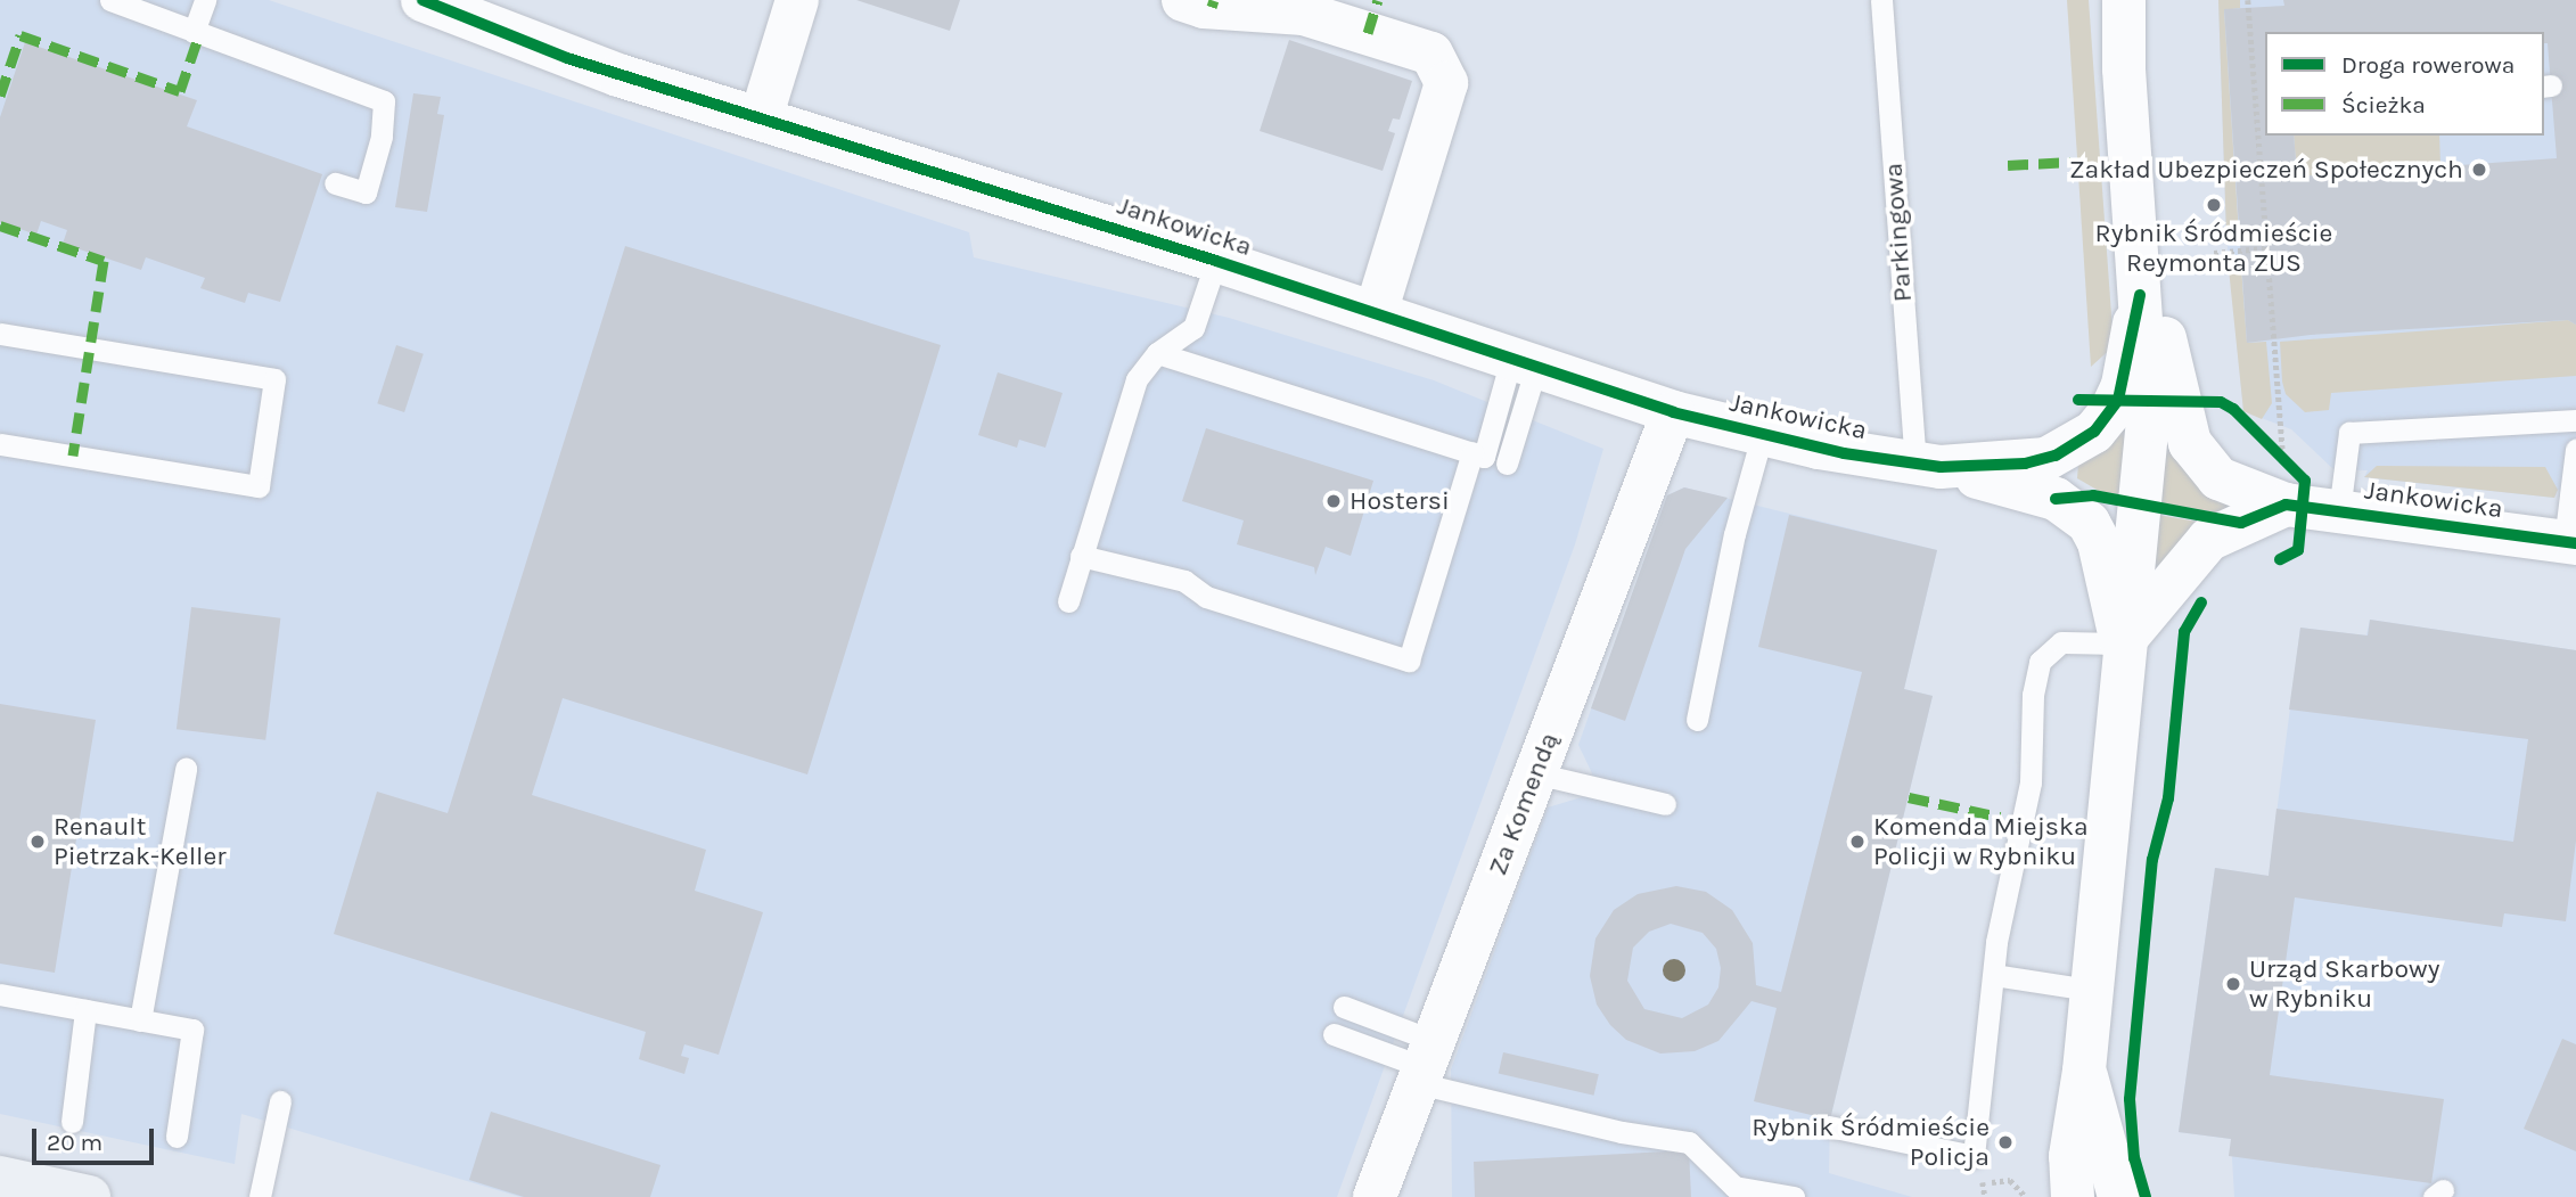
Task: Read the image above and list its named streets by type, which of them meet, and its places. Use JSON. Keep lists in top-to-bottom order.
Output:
{
  "streets": {
    "street": ["Jankowicka", "Za Komendą"],
    "lane": ["Parkingowa"]
  },
  "crossings": [
    ["Jankowicka", "Parkingowa"],
    ["Jankowicka", "Za Komendą"]
  ],
  "places": [
    "Zakład Ubezpieczeń Społecznych",
    "Rybnik Śródmieście Reymonta ZUS",
    "Hostersi",
    "Renault Pietrzak-Keller",
    "Komenda Miejska Policji w Rybniku",
    "Urząd Skarbowy w Rybniku",
    "Rybnik Śródmieście Policja"
  ],
  "legend": ["Droga rowerowa", "Ścieżka"],
  "scale_bar": "20 m"
}
